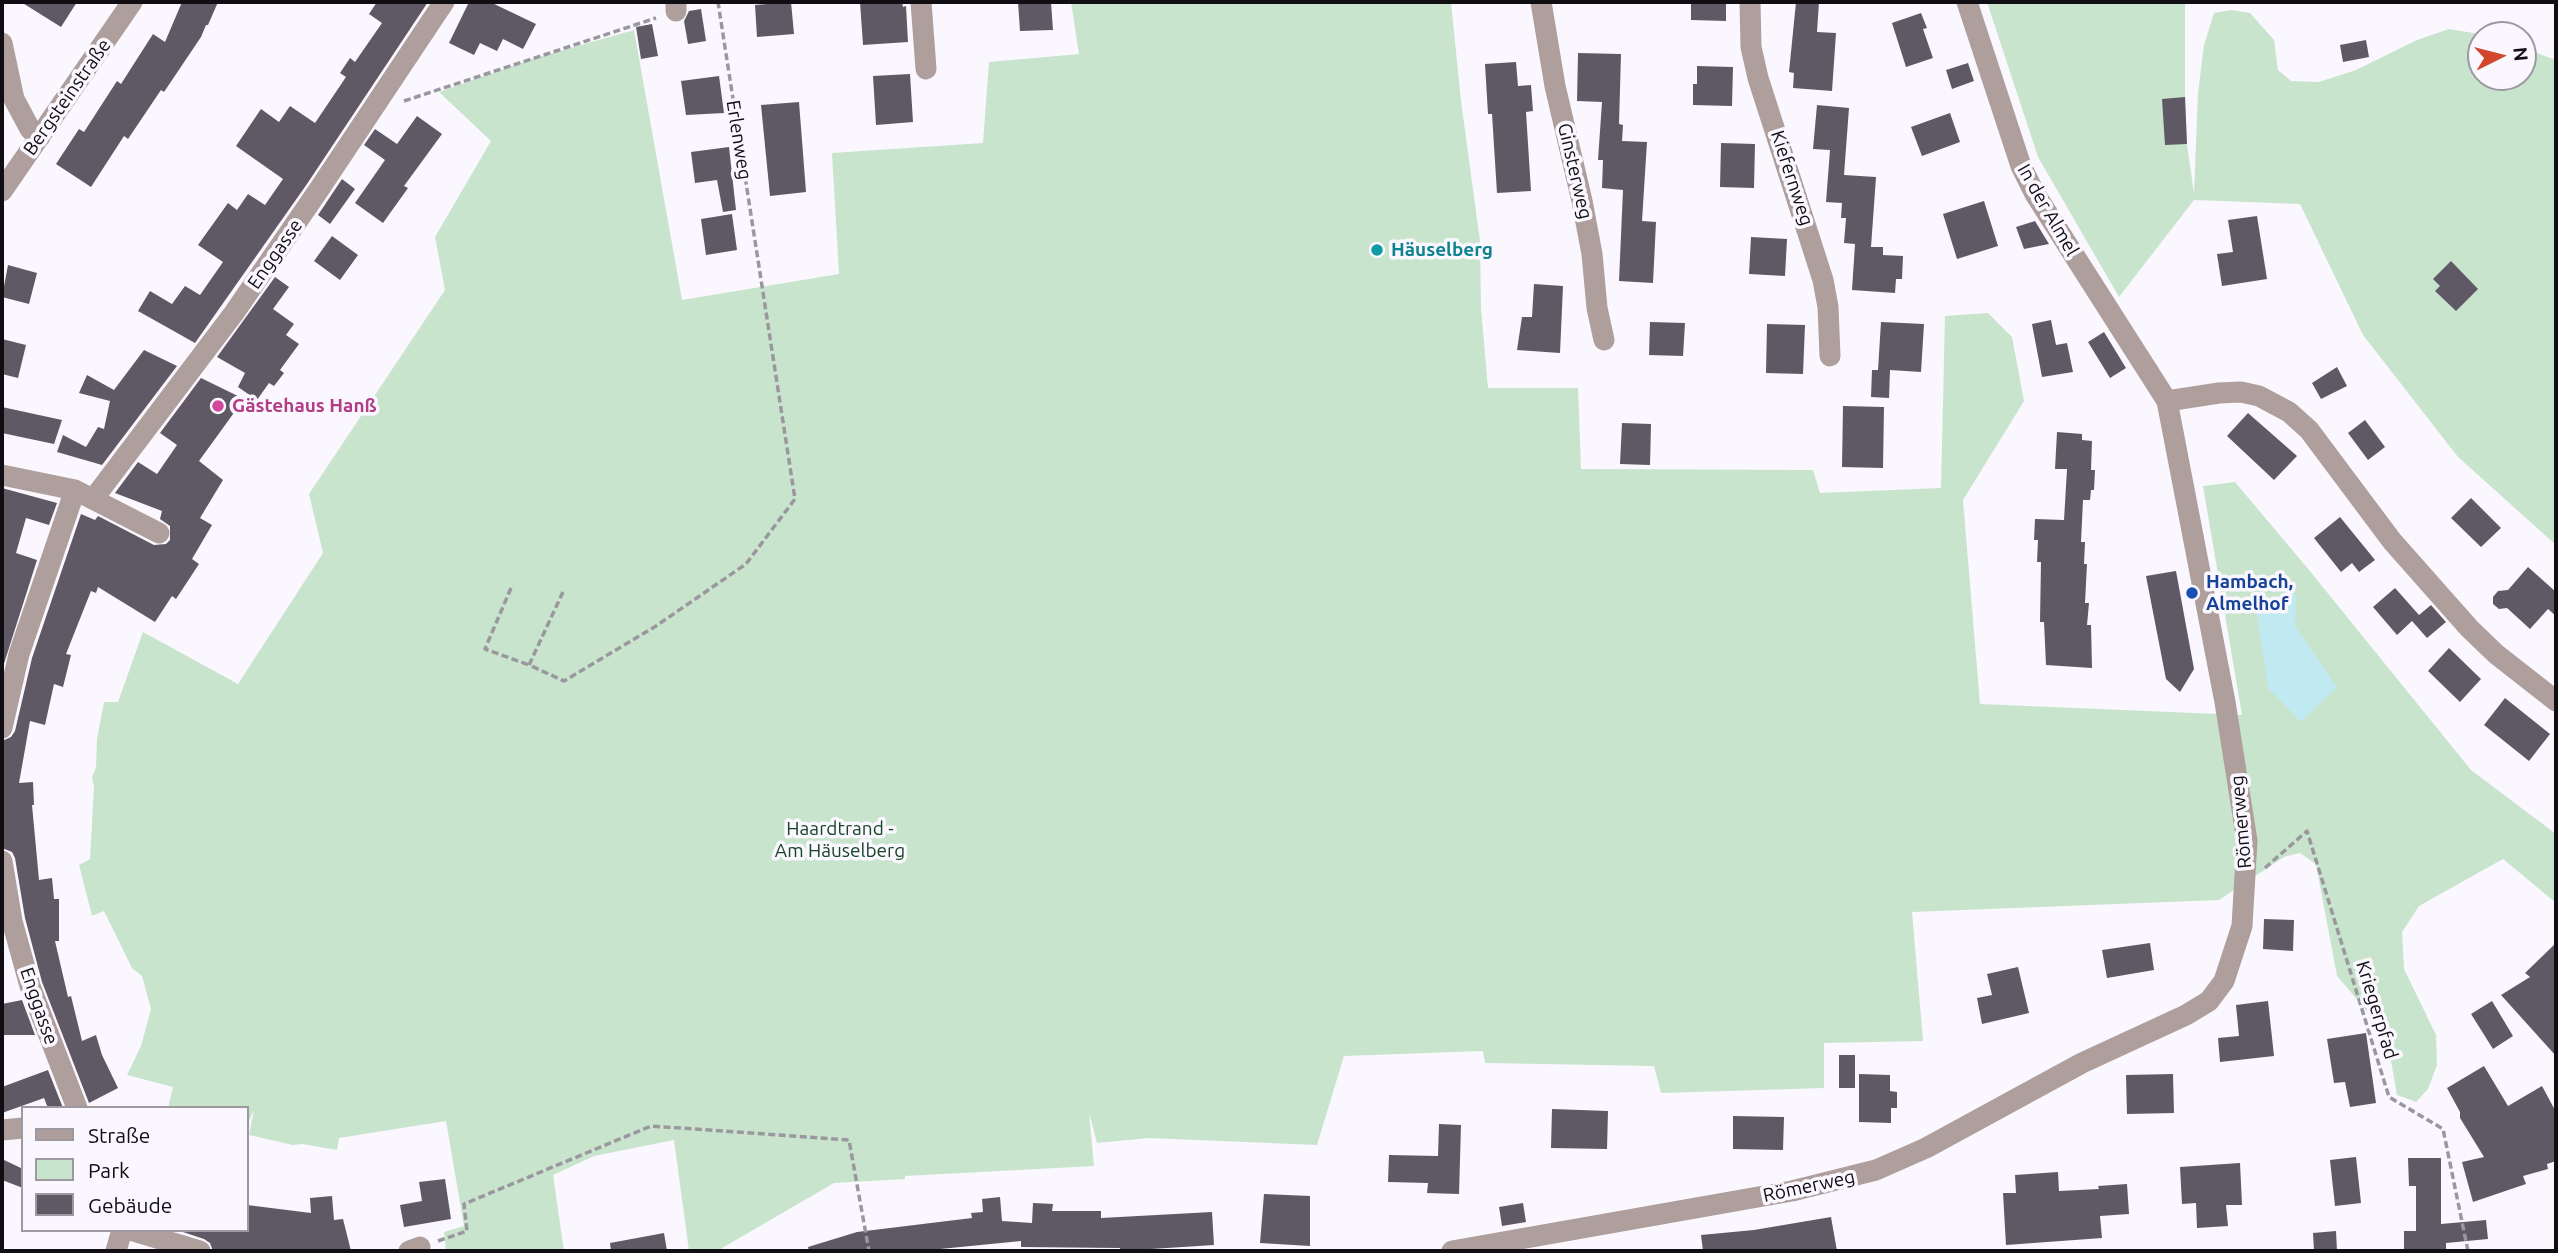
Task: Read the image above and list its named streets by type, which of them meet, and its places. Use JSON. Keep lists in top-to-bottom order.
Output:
{
  "streets": {
    "street": [
      "Bergsteinstraße",
      "Ginsterweg",
      "Kiefernweg",
      "In der Almel",
      "Enggasse",
      "Römerweg"
    ],
    "path": ["Erlenweg", "Kriegerpfad"]
  },
  "crossings": [
    ["In der Almel", "Römerweg"],
    ["Römerweg", "Kriegerpfad"]
  ],
  "parks": ["Haardtrand - Am Häuselberg"],
  "places": ["Häuselberg", "Gästehaus Hanß", "Hambach, Almelhof"],
  "legend": ["Straße", "Park", "Gebäude"],
  "north": "right"
}
